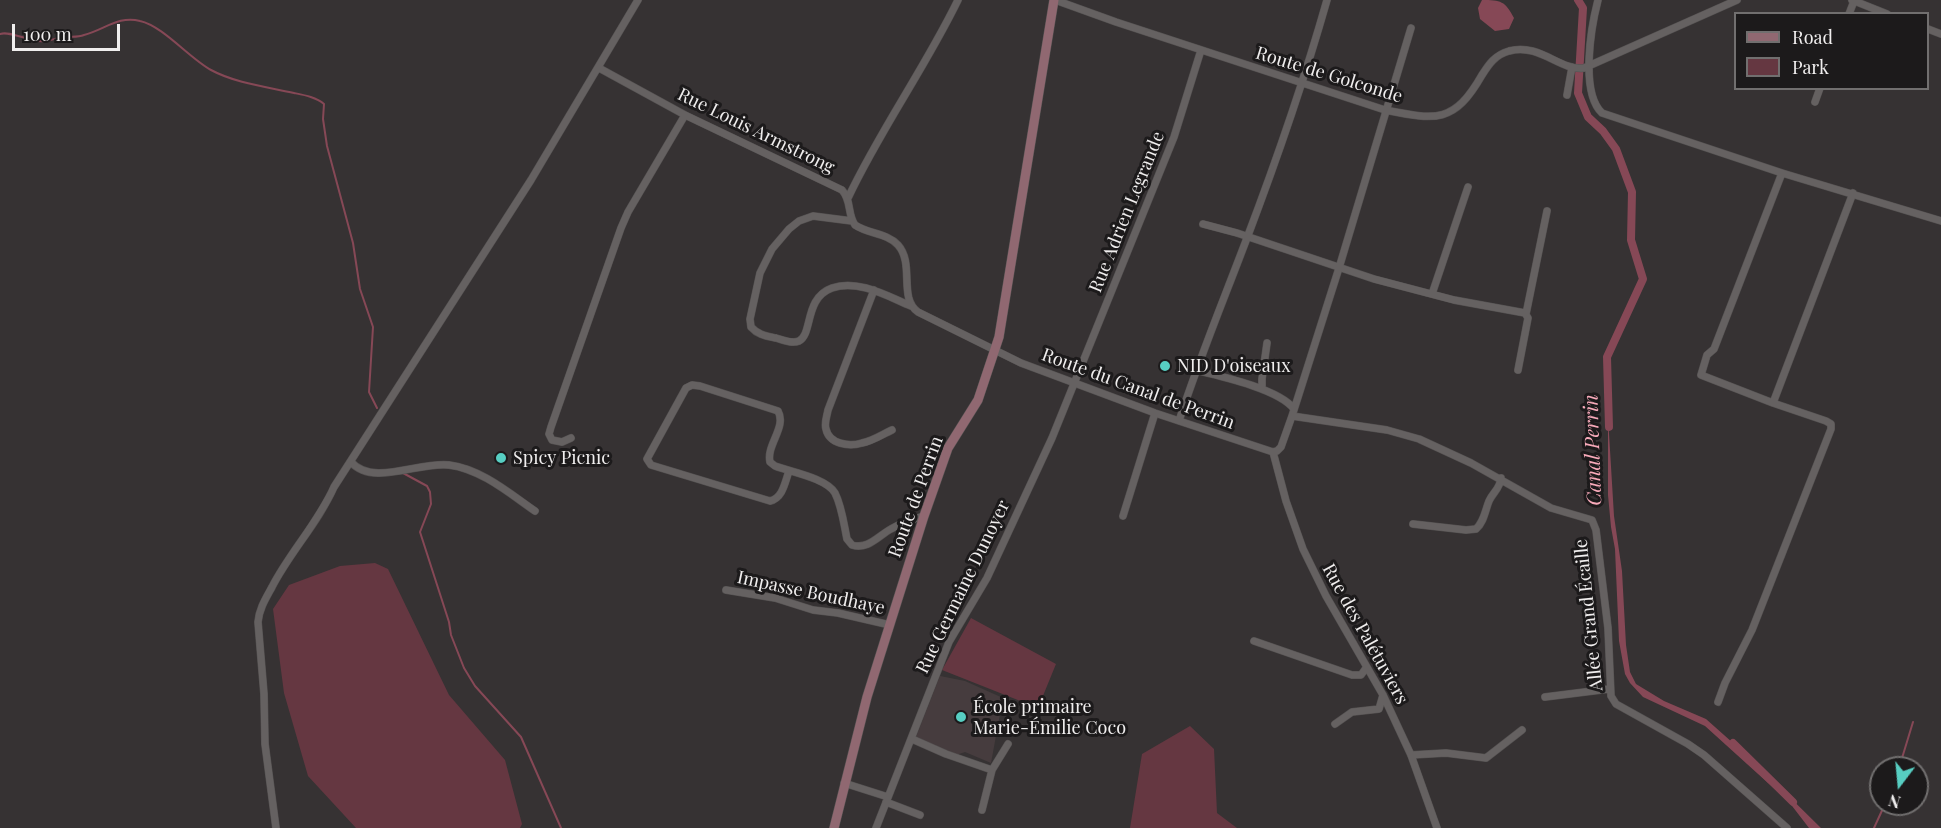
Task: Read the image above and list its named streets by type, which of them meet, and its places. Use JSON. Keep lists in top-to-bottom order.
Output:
{
  "streets": {
    "main road": ["Route de Perrin"],
    "street": [
      "Route de Golconde",
      "Rue Louis Armstrong",
      "Rue Adrien Legrande",
      "Route du Canal de Perrin",
      "Rue Germaine Dunoyer",
      "Impasse Boudhaye",
      "Allée Grand Écaille",
      "Rue des Palétuviers"
    ]
  },
  "crossings": [
    ["Route de Golconde", "Rue Adrien Legrande"],
    ["Route de Golconde", "Route de Perrin"],
    ["Rue Adrien Legrande", "Route du Canal de Perrin"],
    ["Rue Adrien Legrande", "Rue Germaine Dunoyer"],
    ["Route du Canal de Perrin", "Route de Perrin"],
    ["Route du Canal de Perrin", "Rue Germaine Dunoyer"],
    ["Route du Canal de Perrin", "Rue des Palétuviers"],
    ["Route de Perrin", "Impasse Boudhaye"]
  ],
  "water": ["Canal Perrin"],
  "places": ["NID D'oiseaux", "Spicy Picnic", "École primaire Marie-Émilie Coco"],
  "legend": ["Road", "Park"],
  "scale_bar": "100 m",
  "north": "bottom"
}
